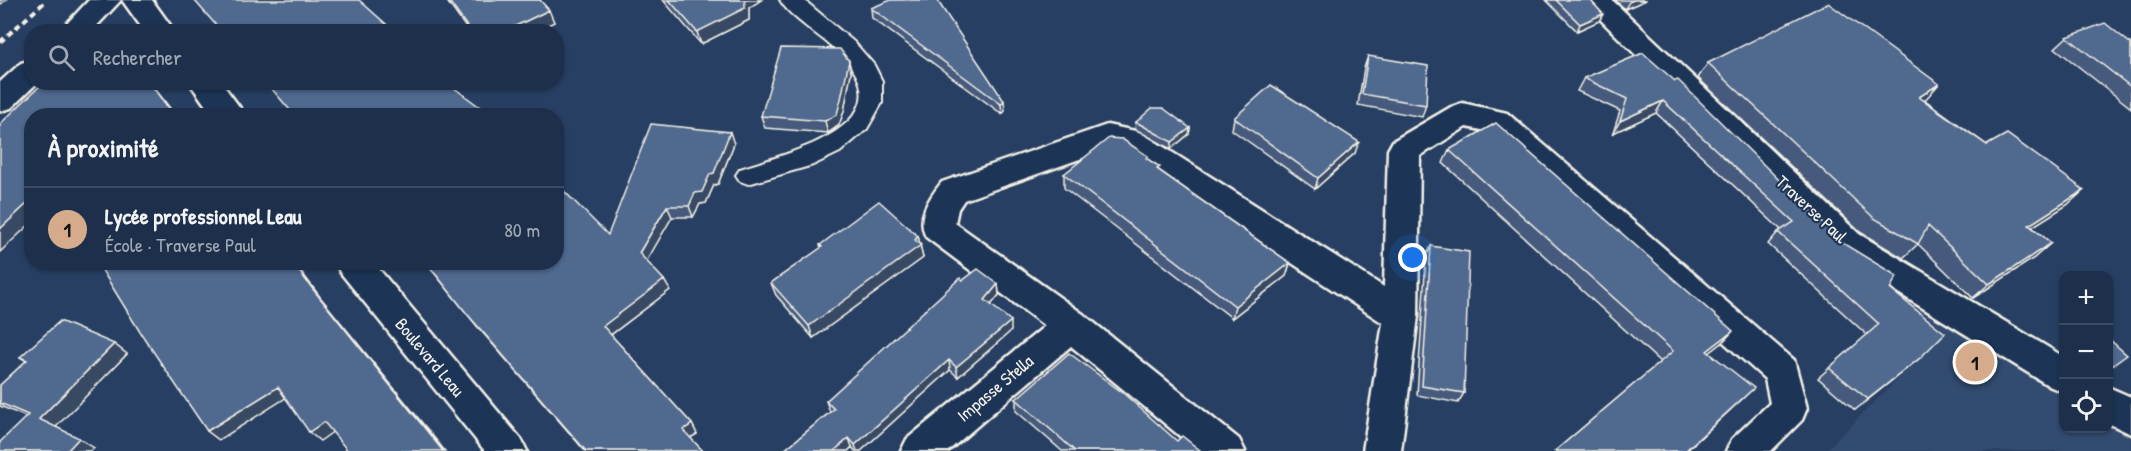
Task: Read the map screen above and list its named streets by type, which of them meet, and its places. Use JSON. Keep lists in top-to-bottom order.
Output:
{
  "streets": {
    "street": ["Traverse Paul", "Boulevard Leau", "Impasse Stella"]
  },
  "page": {
    "search": "Rechercher",
    "heading": "À proximité",
    "list": [
      {
        "mark": "1",
        "name": "Lycée professionnel Leau",
        "note": "École · Traverse Paul",
        "value": "80 m"
      }
    ],
    "map_buttons": ["+", "−"],
    "pins": "1"
  }
}
